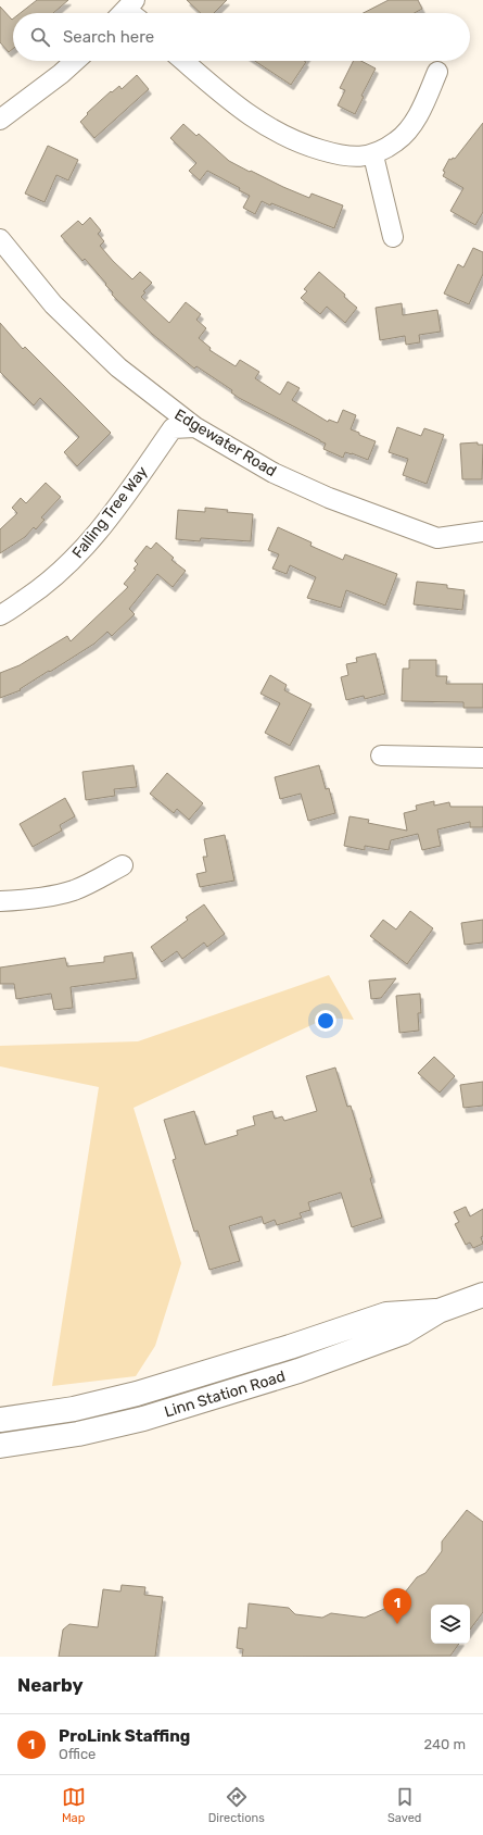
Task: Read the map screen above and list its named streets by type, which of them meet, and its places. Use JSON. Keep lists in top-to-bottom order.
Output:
{
  "streets": {
    "street": ["Edgewater Road", "Falling Tree Way", "Linn Station Road"]
  },
  "crossings": [
    ["Edgewater Road", "Falling Tree Way"]
  ],
  "page": {
    "search": "Search here",
    "pins": "1",
    "heading": "Nearby",
    "list": [
      {
        "mark": "1",
        "name": "ProLink Staffing",
        "note": "Office",
        "value": "240 m"
      }
    ],
    "nav": ["Map", "Directions", "Saved"]
  }
}
